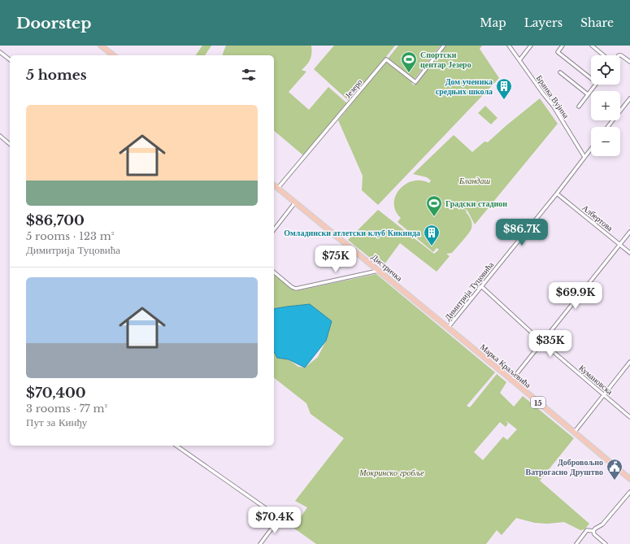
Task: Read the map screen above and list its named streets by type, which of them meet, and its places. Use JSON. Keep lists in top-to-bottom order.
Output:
{
  "streets": {
    "main road": ["Дистричка", "Марка Краљевића", "15"],
    "street": [
      "Језеро",
      "Бранка Вујина",
      "Албертова",
      "Димитрија Туцовића",
      "Кумановска"
    ]
  },
  "crossings": [
    ["Језеро", "Дистричка"],
    ["Бранка Вујина", "Димитрија Туцовића"],
    ["Албертова", "Димитрија Туцовића"],
    ["Дистричка", "Димитрија Туцовића"],
    ["Дистричка", "Марка Краљевића"],
    ["Димитрија Туцовића", "Марка Краљевића"],
    ["Димитрија Туцовића", "Кумановска"]
  ],
  "parks": ["Бландаш", "Мокринско гробље"],
  "places": {
    "sports": ["Спортски центар Језеро", "Градски стадион"],
    "building": ["Дом ученика средњих школа", "Омладински атлетски клуб Кикинда"],
    "public building": ["Добровољно Ватрогасно Друштво"]
  },
  "page": {
    "header": "Doorstep",
    "nav": ["Map", "Layers", "Share"],
    "map_buttons": ["+", "−"],
    "heading": "5 homes",
    "list": [
      {
        "name": "$86,700",
        "note": "5 rooms · 123 m² · Димитрија Туцовића"
      },
      {
        "name": "$70,400",
        "note": "3 rooms · 77 m² · Пут за Кинђу"
      }
    ],
    "price": [
      "$86.7K",
      "$75K",
      "$69.9K",
      "$35K",
      "$70.4K"
    ]
  }
}
